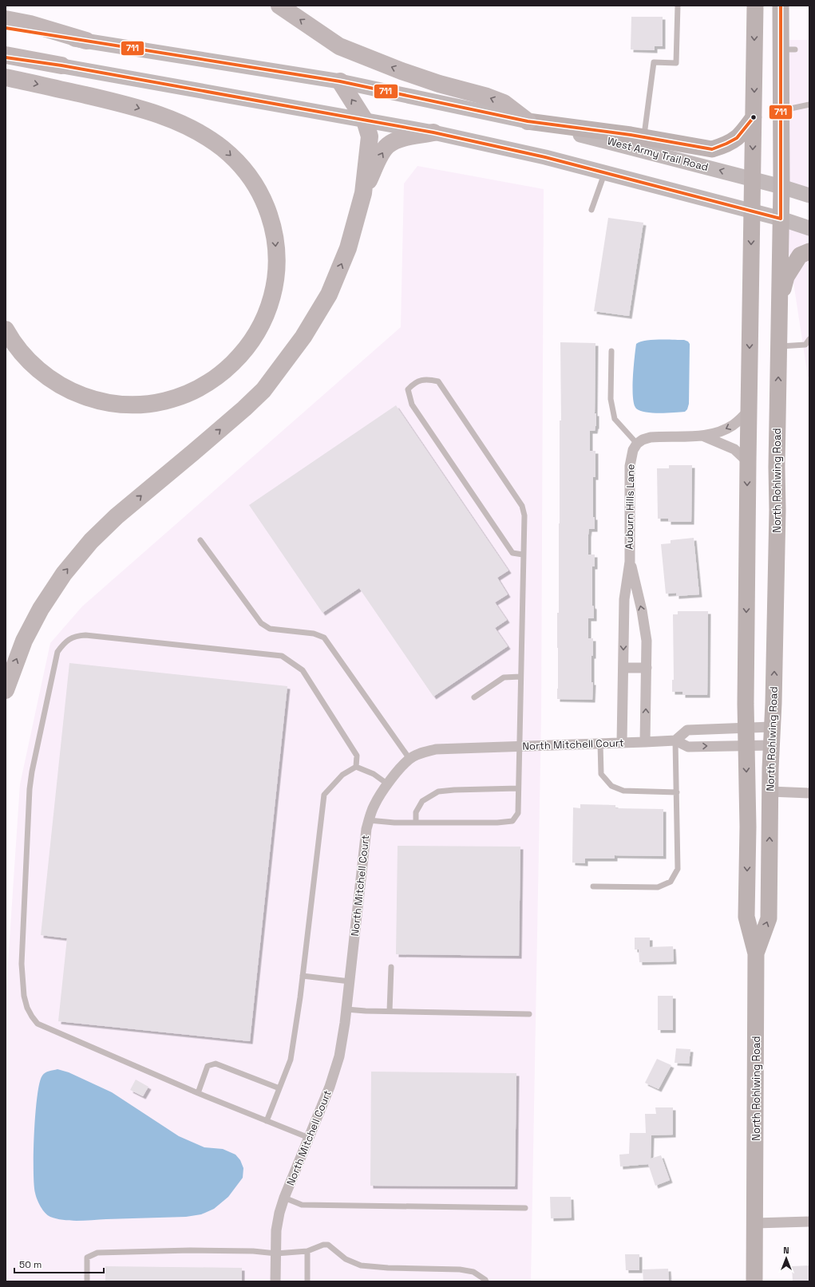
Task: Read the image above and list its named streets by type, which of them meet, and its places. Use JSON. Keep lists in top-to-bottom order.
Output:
{
  "streets": {
    "main road": ["West Army Trail Road", "North Rohlwing Road"],
    "street": ["Auburn Hills Lane", "North Mitchell Court"]
  },
  "crossings": [
    ["West Army Trail Road", "North Rohlwing Road"],
    ["North Rohlwing Road", "North Mitchell Court"],
    ["Auburn Hills Lane", "North Mitchell Court"]
  ],
  "lines": ["transit line 711"],
  "scale_bar": "50 m",
  "north": "top"
}
